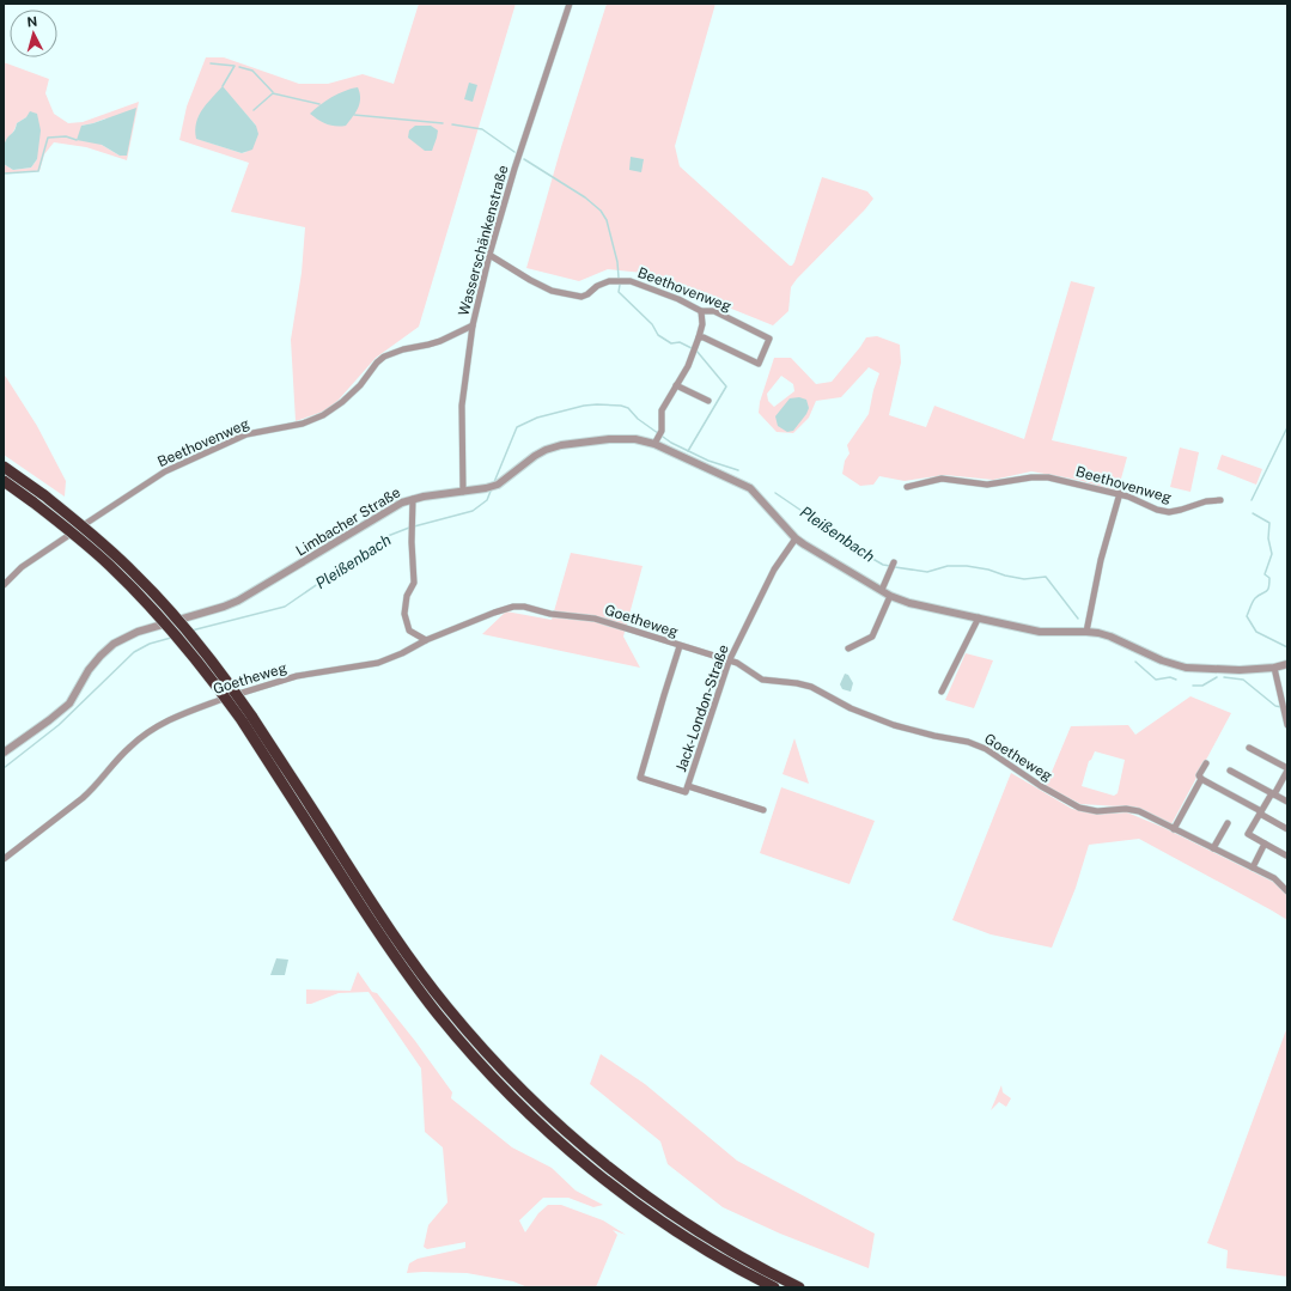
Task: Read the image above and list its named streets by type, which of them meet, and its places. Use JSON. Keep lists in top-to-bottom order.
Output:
{
  "streets": {
    "street": [
      "Wasserschänkenstraße",
      "Beethovenweg",
      "Limbacher Straße",
      "Goetheweg",
      "Jack-London-Straße"
    ]
  },
  "crossings": [
    ["Wasserschänkenstraße", "Beethovenweg"],
    ["Wasserschänkenstraße", "Limbacher Straße"],
    ["Limbacher Straße", "Jack-London-Straße"],
    ["Goetheweg", "Jack-London-Straße"]
  ],
  "water": ["Pleißenbach"],
  "north": "top"
}
